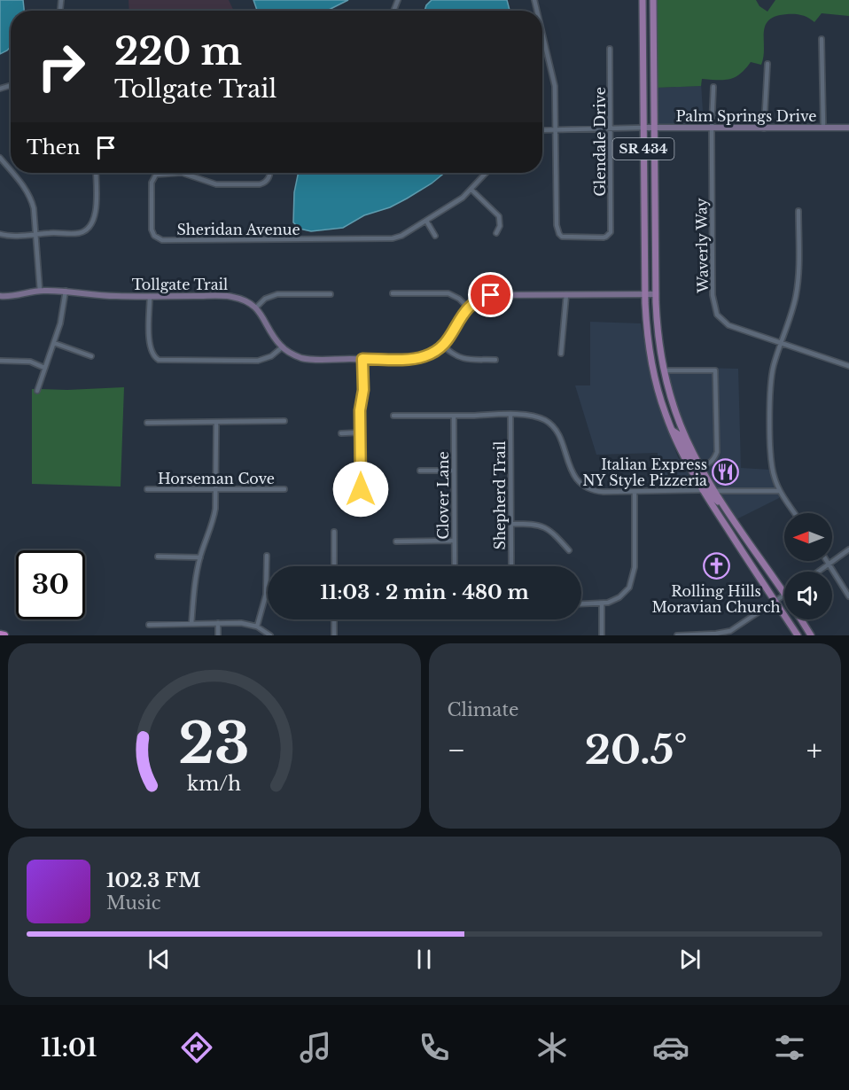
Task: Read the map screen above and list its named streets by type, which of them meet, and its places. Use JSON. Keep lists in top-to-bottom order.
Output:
{
  "streets": {
    "main road": ["SR 434"],
    "street": [
      "Palm Springs Drive",
      "Glendale Drive",
      "Sheridan Avenue",
      "Waverly Way",
      "Tollgate Trail",
      "Horseman Cove",
      "Clover Lane",
      "Shepherd Trail"
    ]
  },
  "crossings": [
    ["Palm Springs Drive", "SR 434"],
    ["Palm Springs Drive", "Waverly Way"]
  ],
  "places": {
    "restaurant": ["Italian Express NY Style Pizzeria"],
    "church": ["Rolling Hills Moravian Church"]
  },
  "north": "left",
  "page": {
    "turn": ["220 m", "Tollgate Trail"],
    "then": "Then",
    "limit": "30",
    "trip": "11:03 · 2 min · 480 m",
    "tile": "Climate",
    "heat": ["−", "20.5°", "+"],
    "song": ["102.3 FM", "Music"],
    "tabs": "11:01",
    "gauge": ["23", "km/h"]
  }
}
